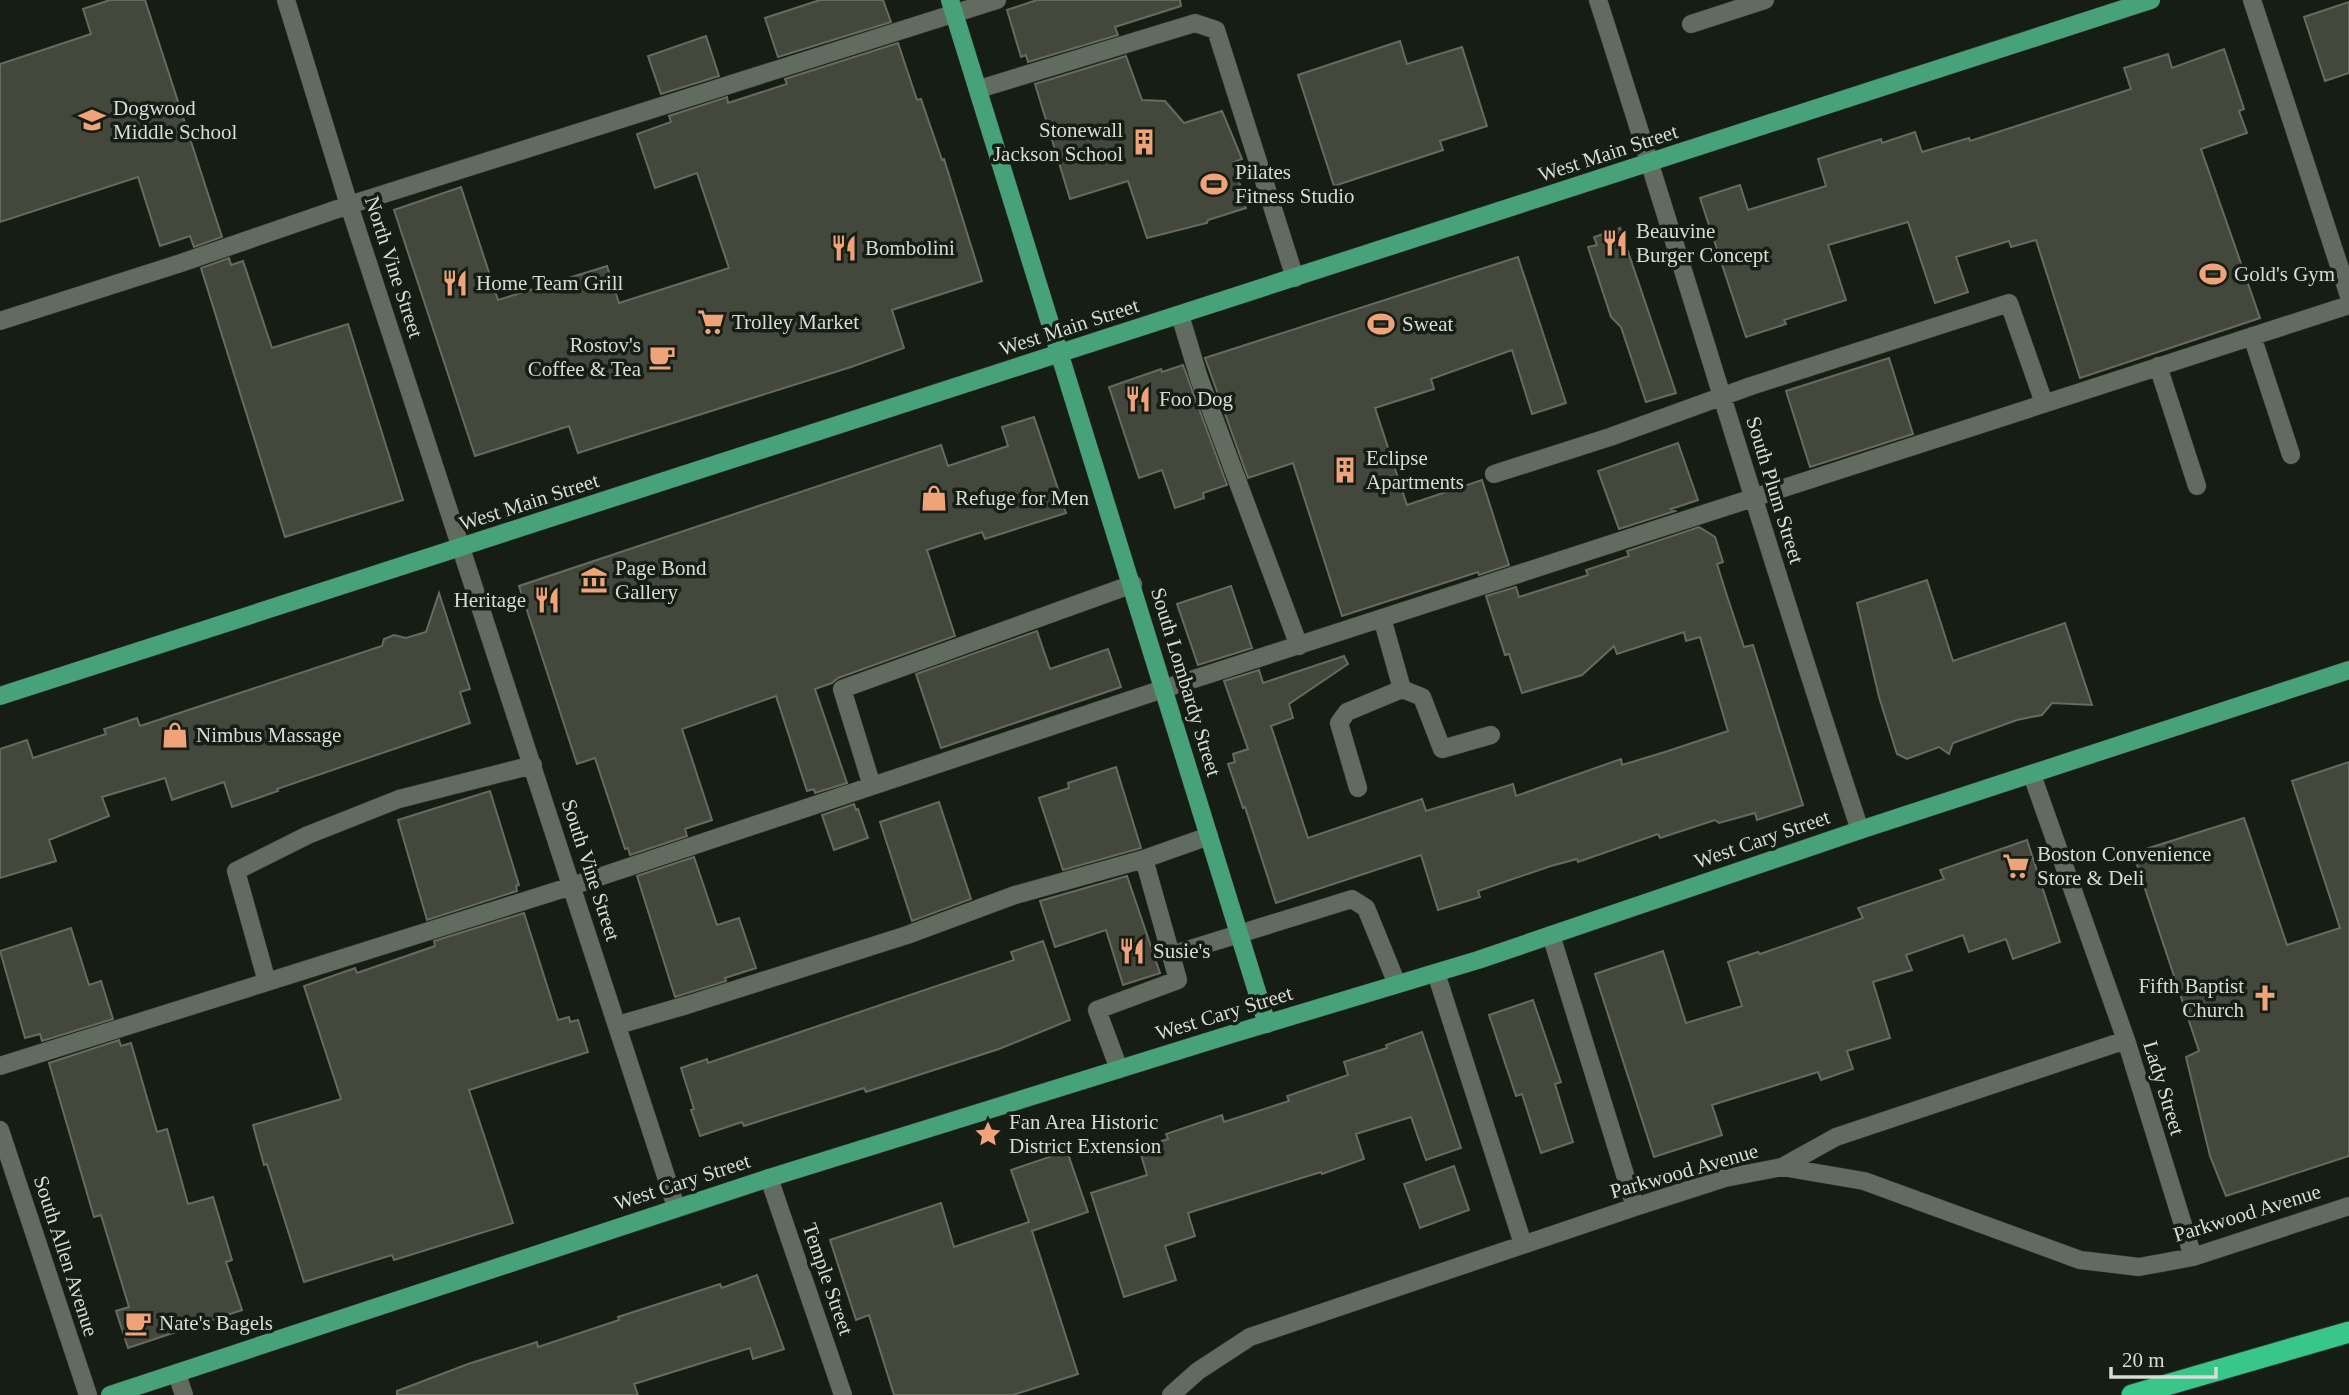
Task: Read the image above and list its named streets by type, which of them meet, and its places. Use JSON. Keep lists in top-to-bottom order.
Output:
{
  "streets": {
    "main road": ["West Main Street", "South Lombardy Street", "West Cary Street"],
    "street": [
      "North Vine Street",
      "South Plum Street",
      "South Vine Street",
      "Lady Street",
      "Parkwood Avenue",
      "South Allen Avenue",
      "Temple Street"
    ]
  },
  "crossings": [
    ["West Main Street", "North Vine Street"],
    ["West Main Street", "South Plum Street"],
    ["West Main Street", "South Lombardy Street"],
    ["West Main Street", "South Vine Street"],
    ["North Vine Street", "South Vine Street"],
    ["South Plum Street", "West Cary Street"],
    ["South Lombardy Street", "West Cary Street"],
    ["West Cary Street", "South Vine Street"],
    ["West Cary Street", "Lady Street"],
    ["West Cary Street", "Temple Street"],
    ["Lady Street", "Parkwood Avenue"]
  ],
  "places": {
    "school or university": ["Dogwood Middle School"],
    "building": ["Stonewall Jackson School", "Eclipse Apartments"],
    "sports": ["Pilates Fitness Studio", "Gold's Gym", "Sweat"],
    "restaurant": [
      "Beauvine Burger Concept",
      "Bombolini",
      "Home Team Grill",
      "Foo Dog",
      "Heritage",
      "Susie's"
    ],
    "supermarket": ["Trolley Market", "Boston Convenience Store & Deli"],
    "cafe": ["Rostov's Coffee & Tea", "Nate's Bagels"],
    "shop": ["Refuge for Men", "Nimbus Massage"],
    "museum": ["Page Bond Gallery"],
    "church": ["Fifth Baptist Church"],
    "place": ["Fan Area Historic District Extension"]
  },
  "scale_bar": "20 m"
}
